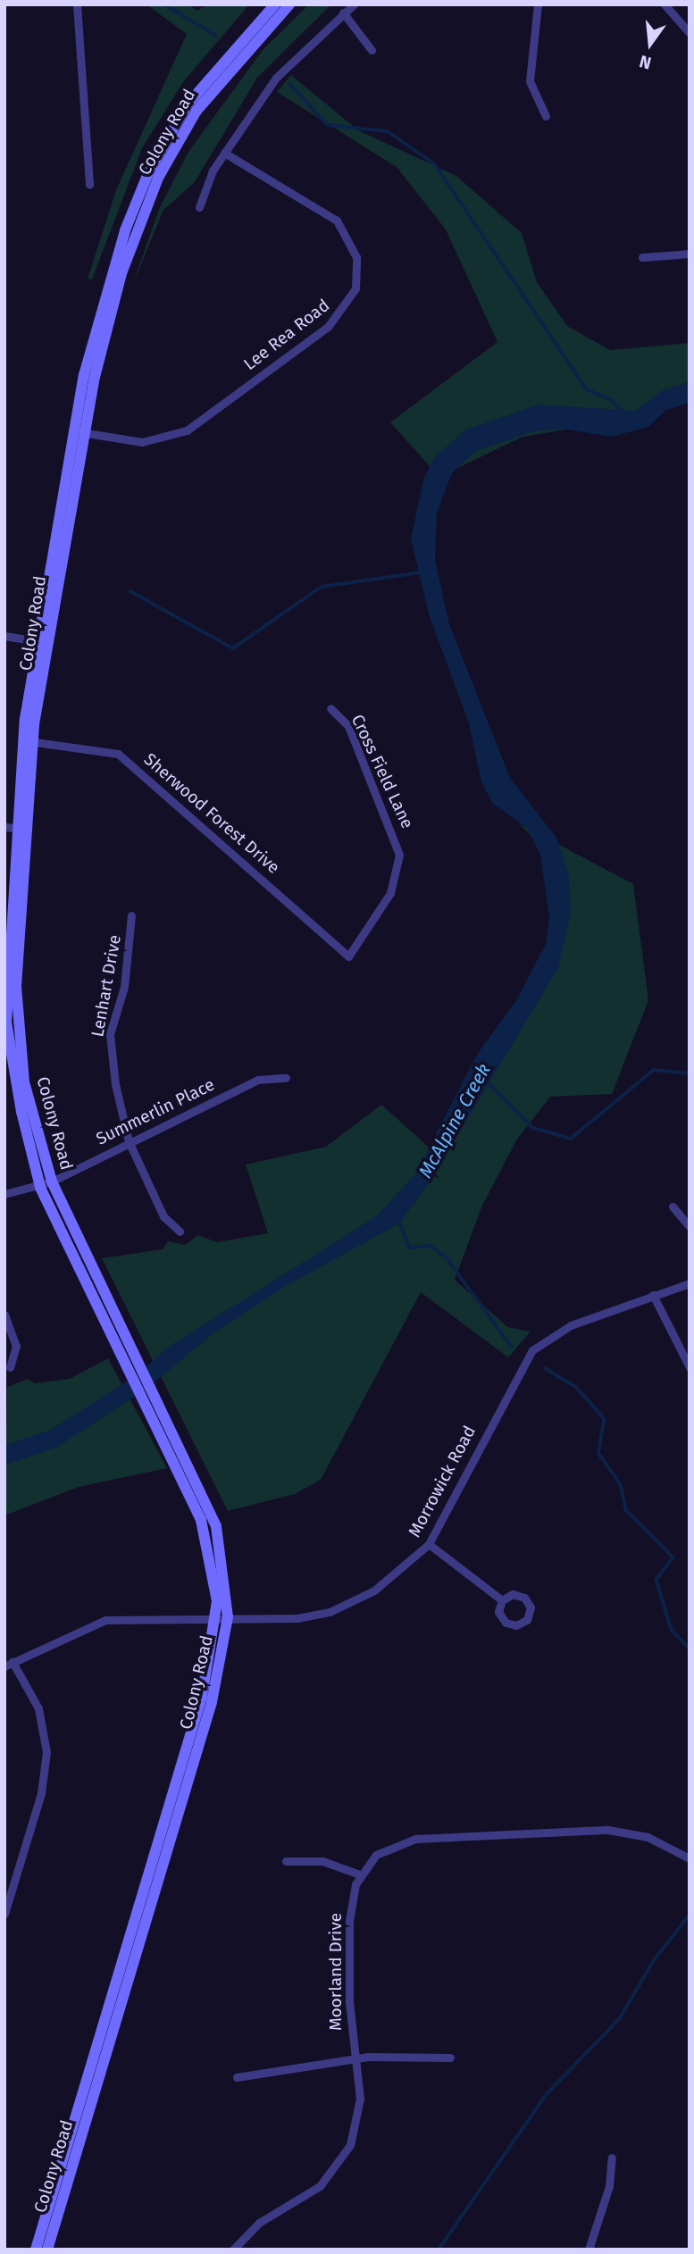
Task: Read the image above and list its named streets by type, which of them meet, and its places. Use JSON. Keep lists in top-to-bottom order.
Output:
{
  "streets": {
    "main road": ["Colony Road"],
    "street": [
      "Lee Rea Road",
      "Cross Field Lane",
      "Sherwood Forest Drive",
      "Lenhart Drive",
      "Summerlin Place",
      "Morrowick Road",
      "Moorland Drive"
    ]
  },
  "crossings": [
    ["Colony Road", "Lee Rea Road"],
    ["Colony Road", "Sherwood Forest Drive"],
    ["Colony Road", "Summerlin Place"],
    ["Colony Road", "Morrowick Road"],
    ["Cross Field Lane", "Sherwood Forest Drive"],
    ["Lenhart Drive", "Summerlin Place"]
  ],
  "water": ["McAlpine Creek"],
  "north": "bottom"
}
